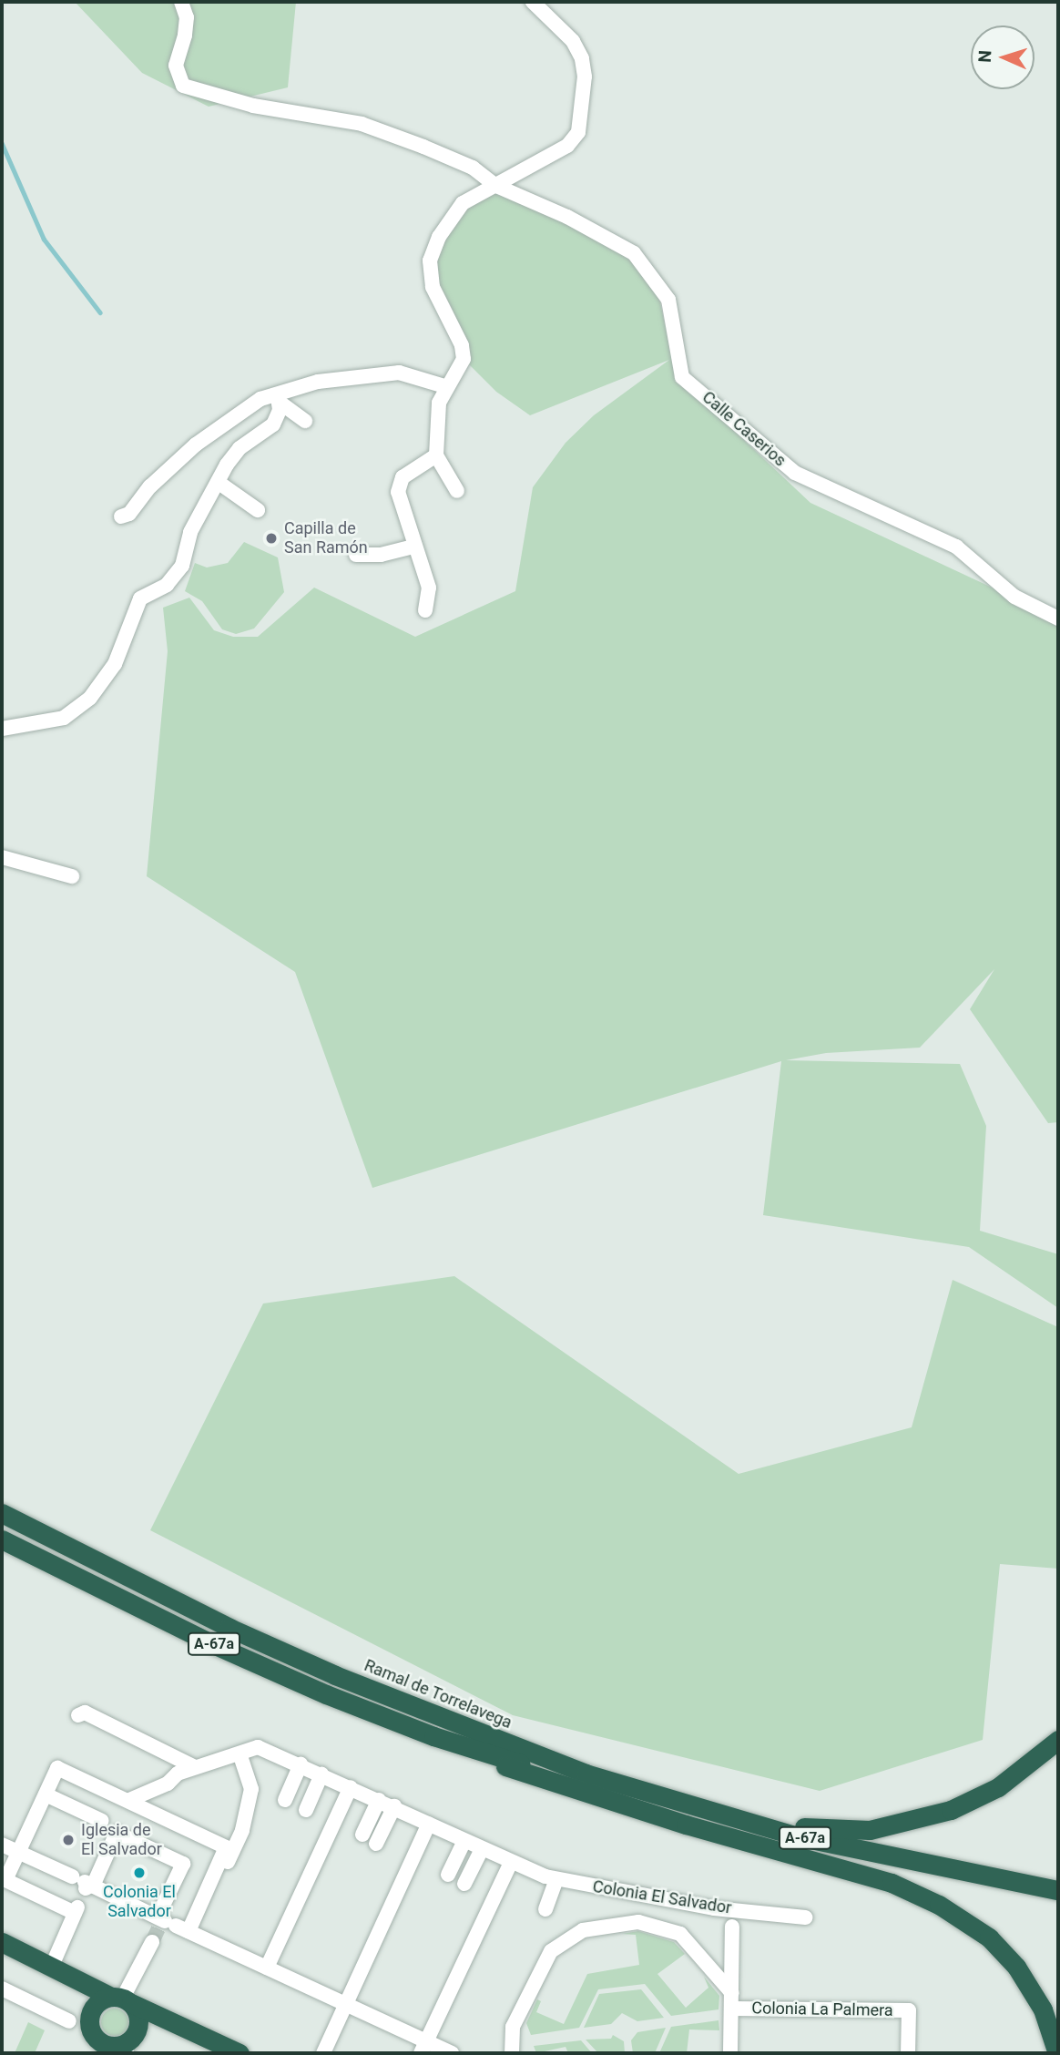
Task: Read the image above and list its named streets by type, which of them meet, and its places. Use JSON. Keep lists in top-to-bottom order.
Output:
{
  "streets": {
    "highway": ["A-67a", "Ramal de Torrelavega"],
    "street": ["Calle Caserios", "Colonia El Salvador", "Colonia La Palmera"]
  },
  "places": ["Capilla de San Ramón", "Iglesia de El Salvador", "Colonia El Salvador"],
  "north": "left"
}
